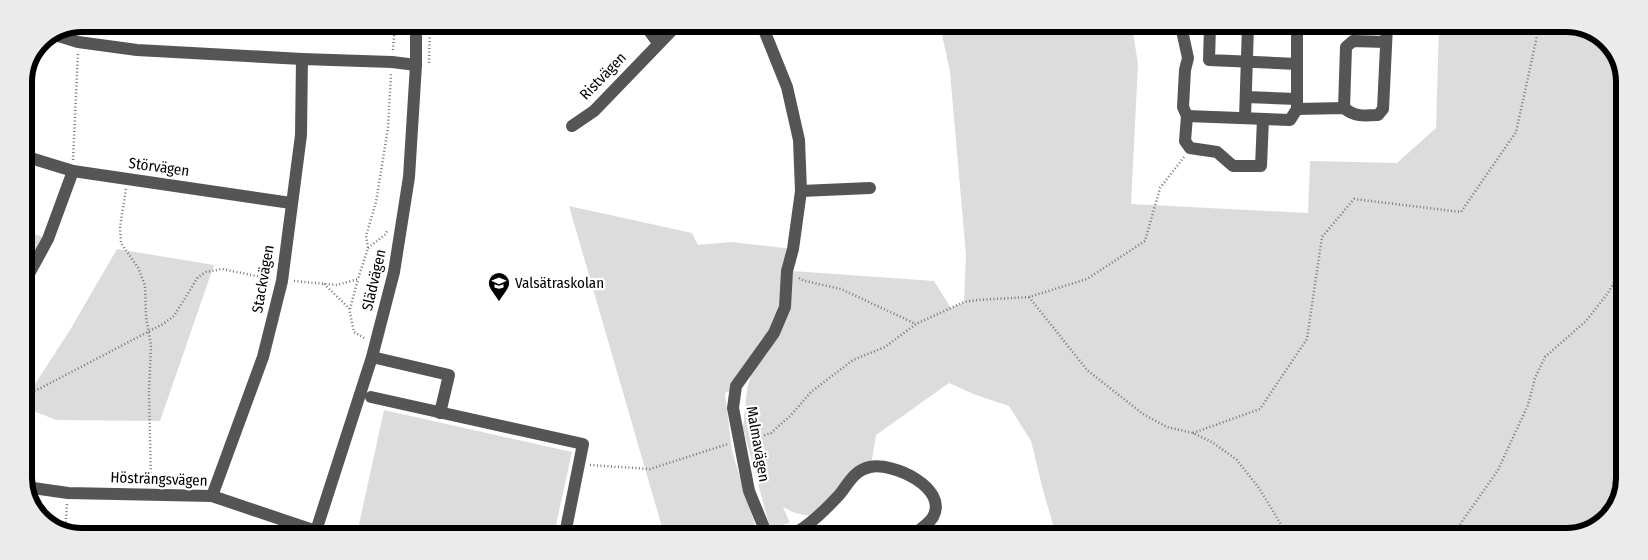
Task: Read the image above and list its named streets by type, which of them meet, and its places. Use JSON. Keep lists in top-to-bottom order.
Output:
{
  "streets": {
    "street": [
      "Ristvägen",
      "Störvägen",
      "Stackvägen",
      "Slädvägen",
      "Malmavägen",
      "Hösträngsvägen"
    ]
  },
  "crossings": [
    ["Störvägen", "Stackvägen"],
    ["Stackvägen", "Hösträngsvägen"]
  ],
  "places": {
    "school or university": ["Valsätraskolan"]
  }
}
